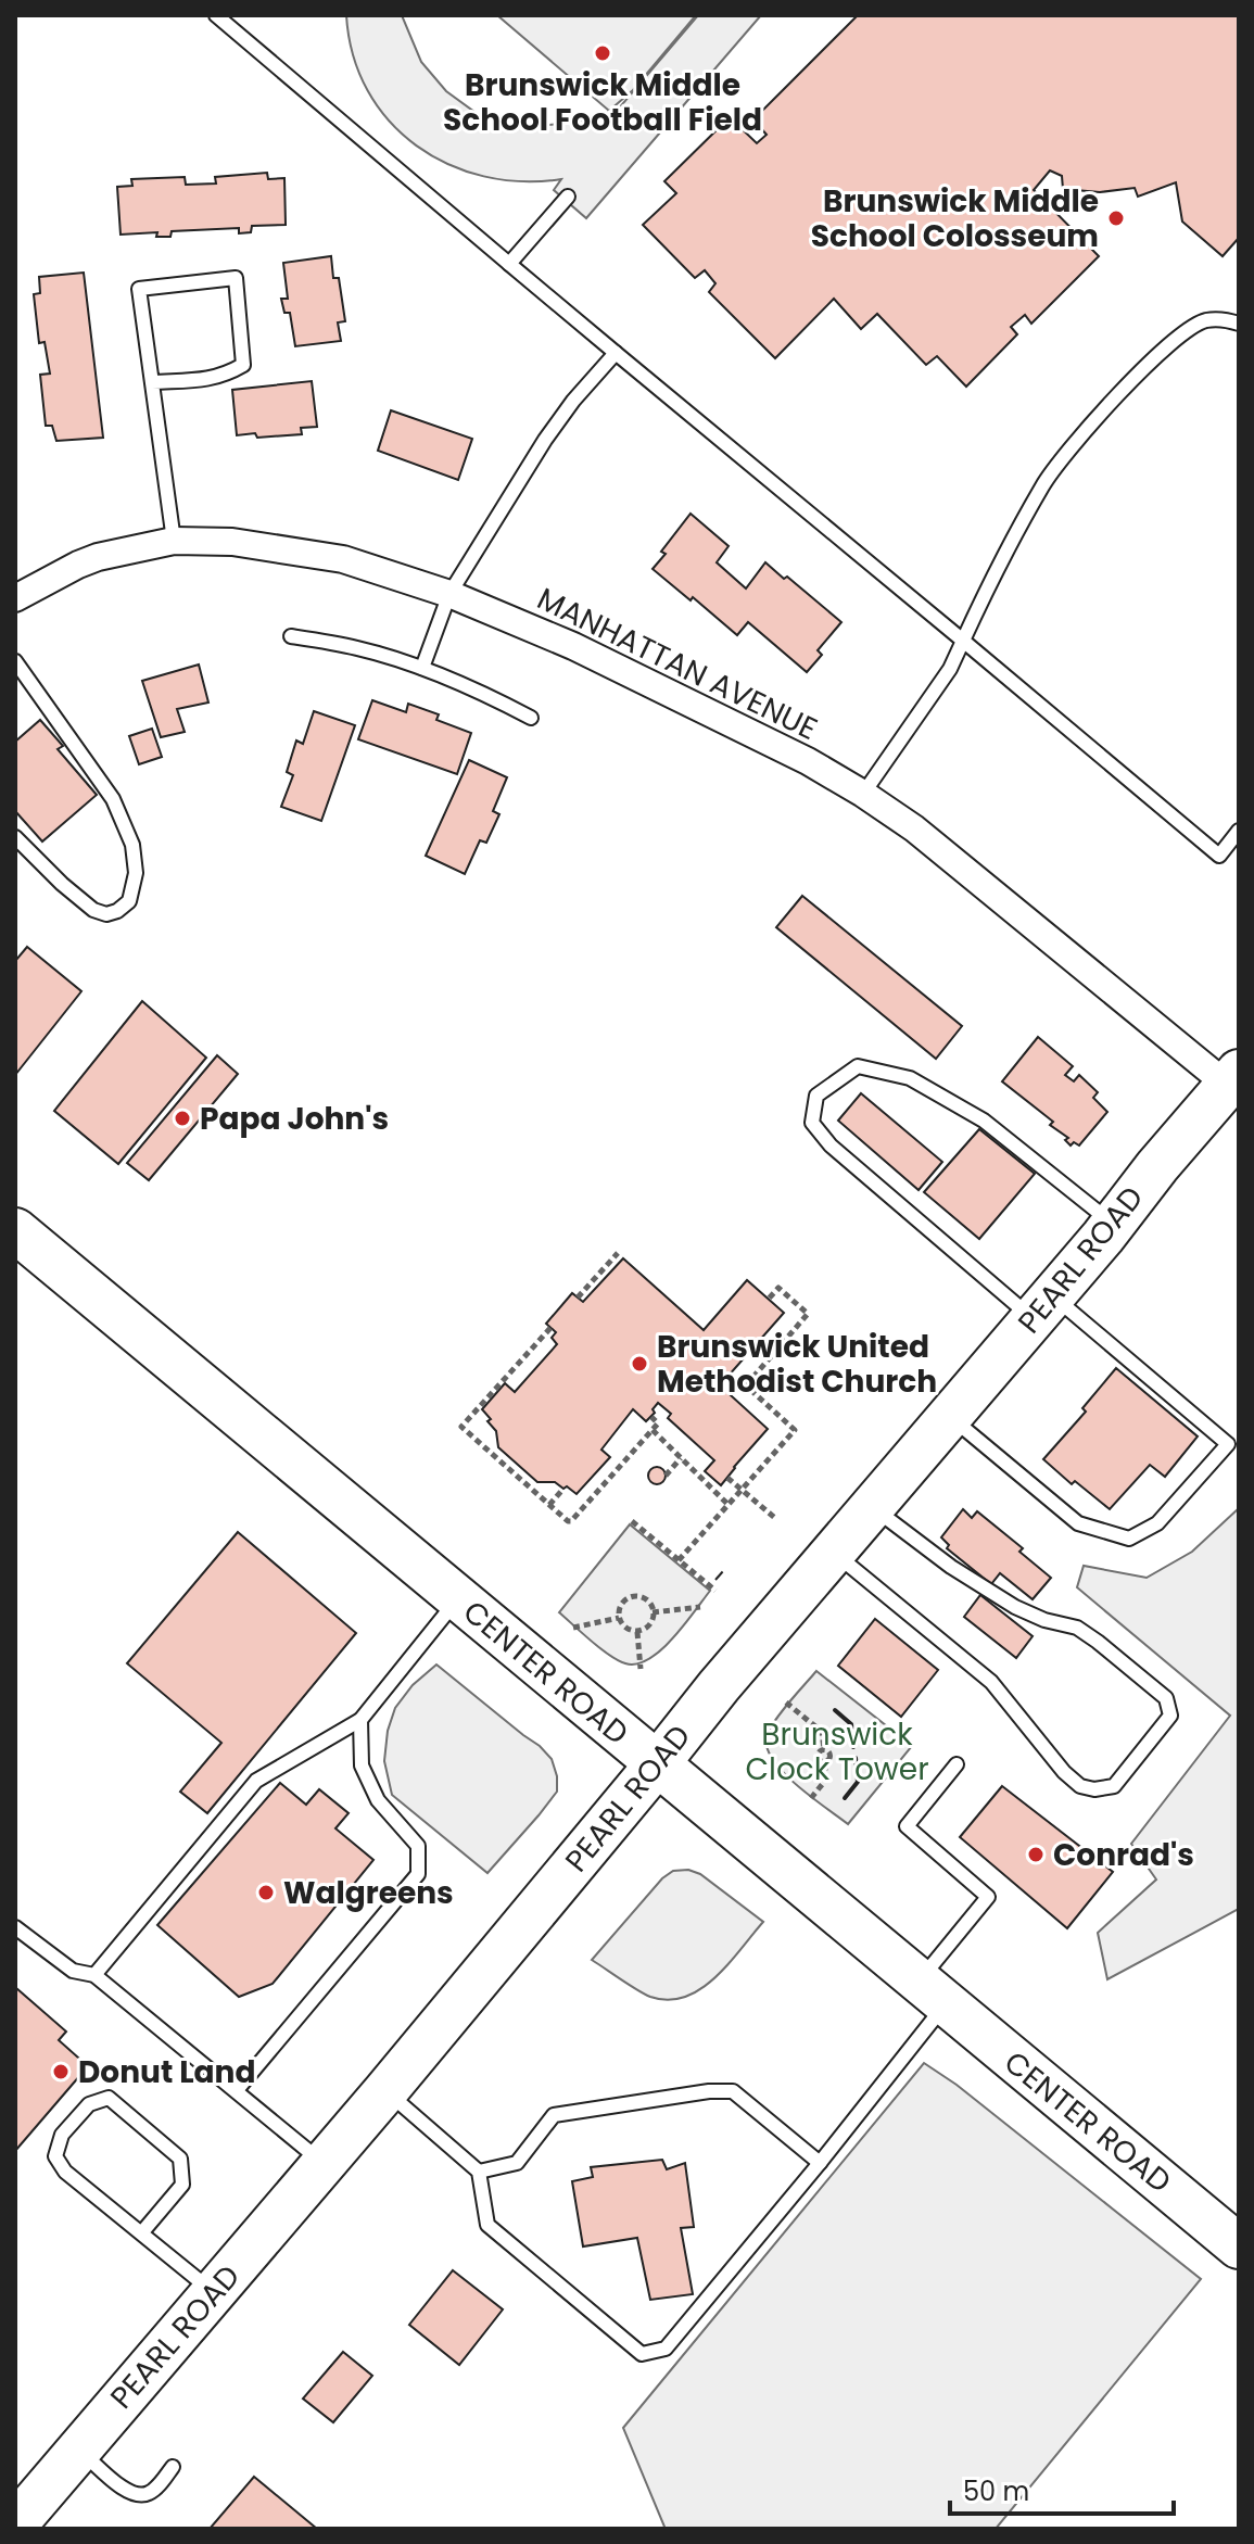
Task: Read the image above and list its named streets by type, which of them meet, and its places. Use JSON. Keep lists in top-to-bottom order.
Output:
{
  "streets": {
    "main road": ["PEARL ROAD", "CENTER ROAD"],
    "street": ["MANHATTAN AVENUE"]
  },
  "crossings": [
    ["MANHATTAN AVENUE", "PEARL ROAD"],
    ["PEARL ROAD", "CENTER ROAD"]
  ],
  "parks": ["Brunswick Clock Tower"],
  "places": [
    "Brunswick Middle School Football Field",
    "Brunswick Middle School Colosseum",
    "Papa John's",
    "Brunswick United Methodist Church",
    "Conrad's",
    "Walgreens",
    "Donut Land"
  ],
  "scale_bar": "50 m"
}
